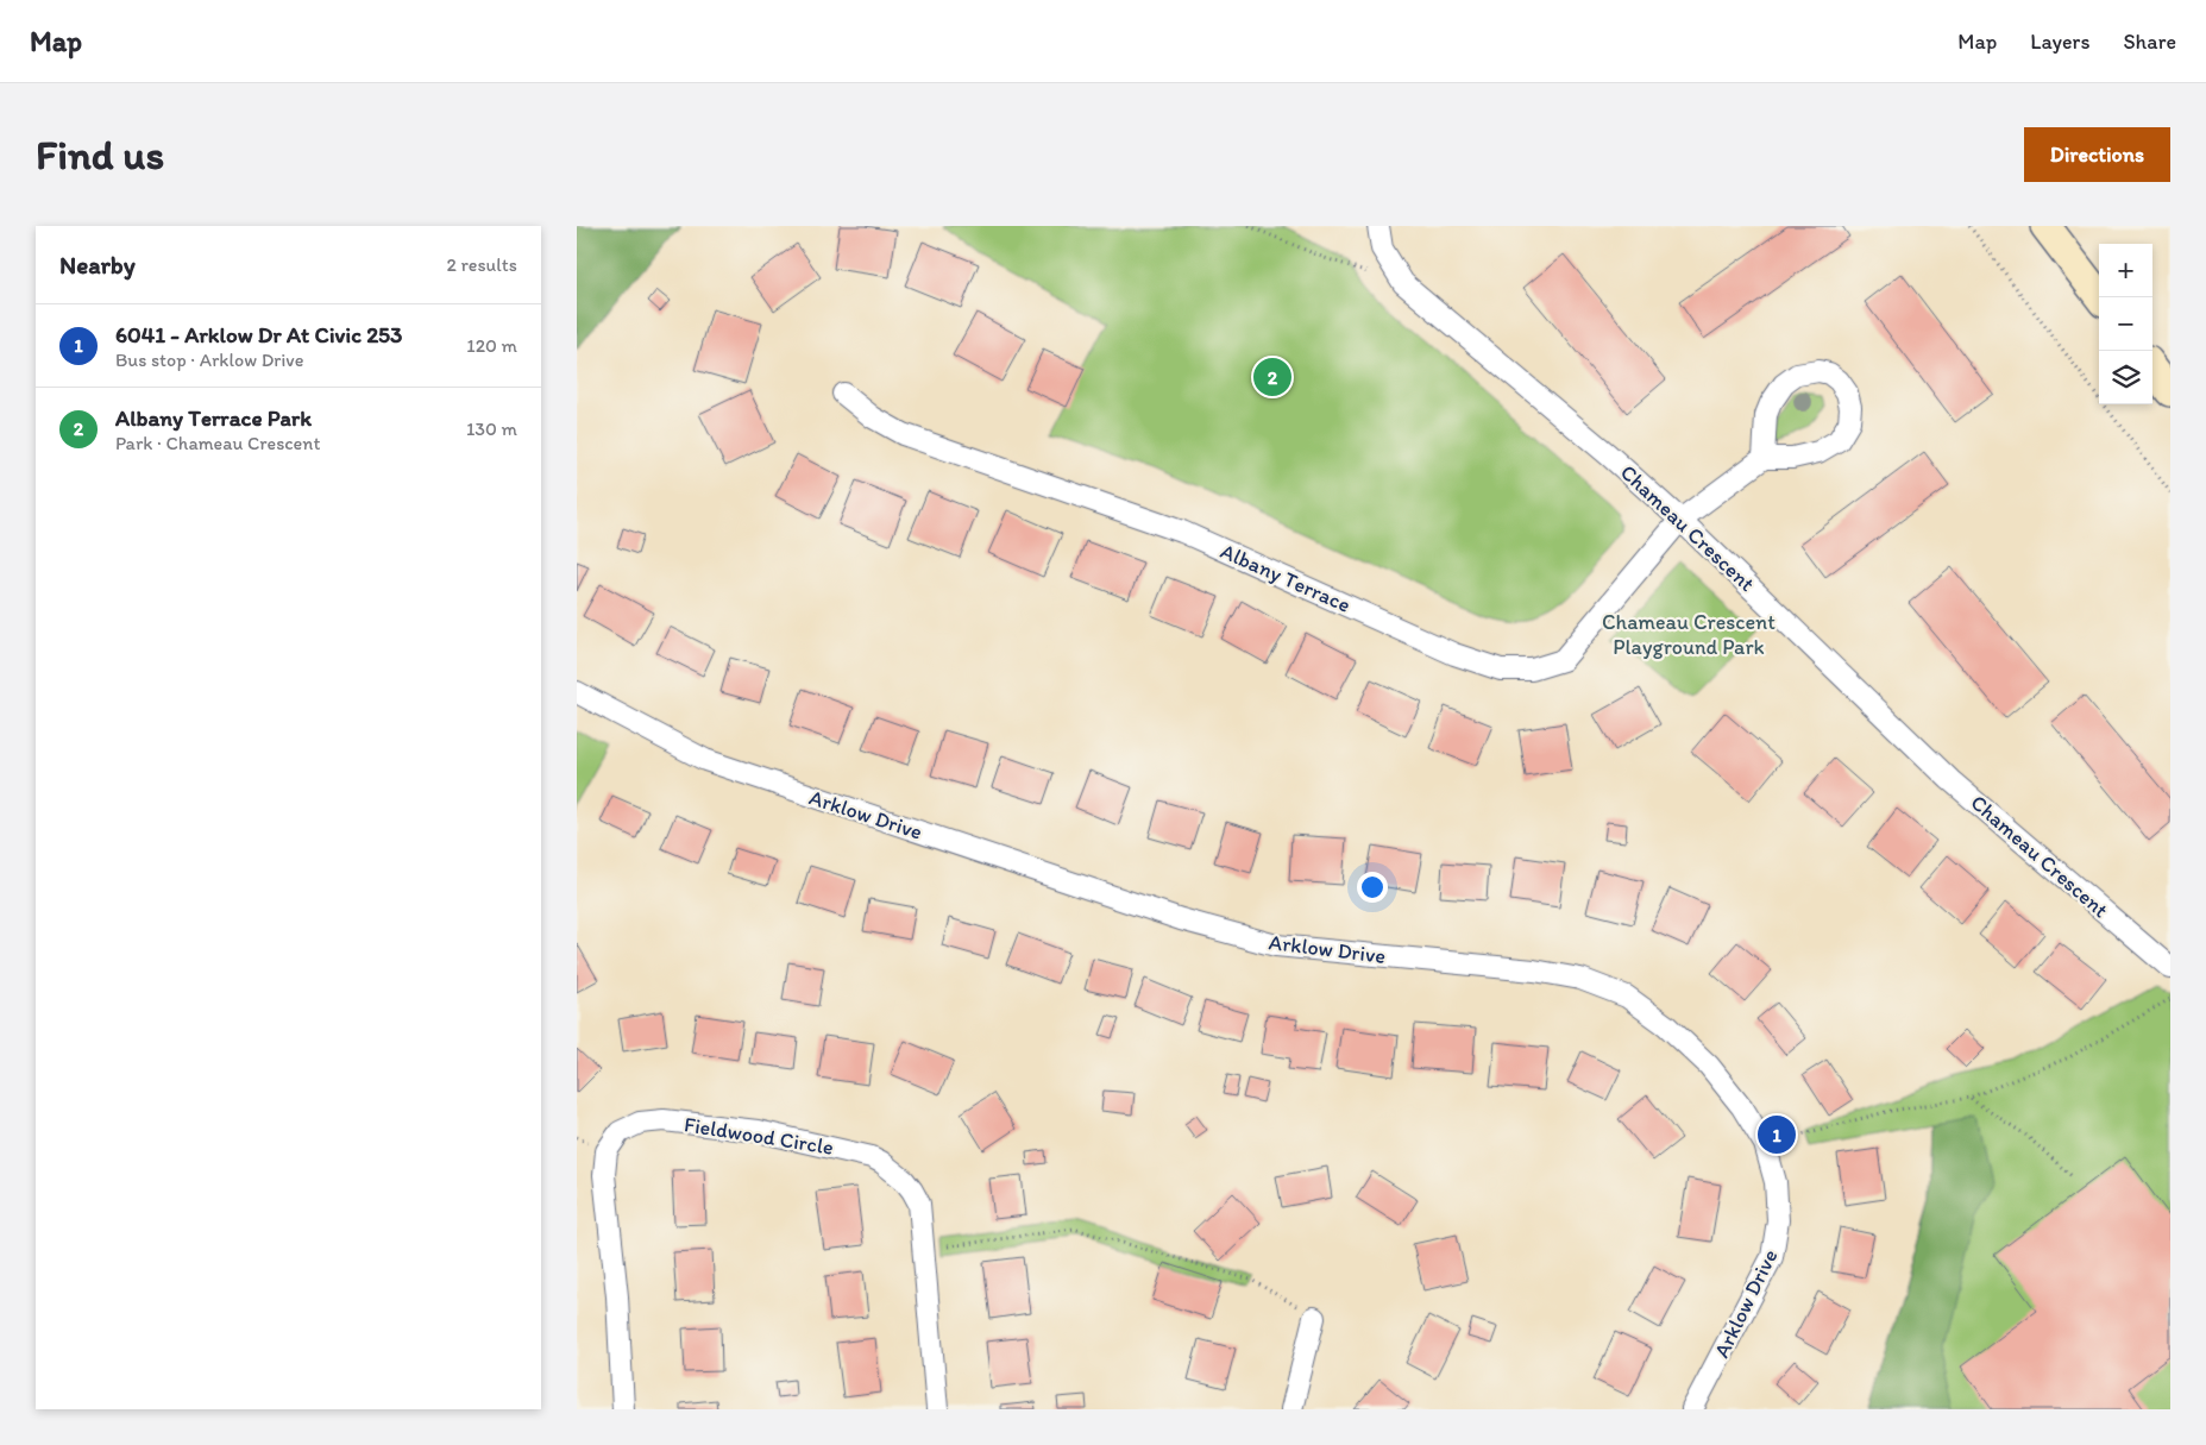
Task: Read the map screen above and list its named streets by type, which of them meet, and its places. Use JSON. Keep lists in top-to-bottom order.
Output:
{
  "streets": {
    "street": [
      "Chameau Crescent",
      "Albany Terrace",
      "Arklow Drive",
      "Fieldwood Circle"
    ]
  },
  "crossings": [
    ["Chameau Crescent", "Albany Terrace"]
  ],
  "parks": ["Chameau Crescent Playground Park"],
  "page": {
    "header": "Map",
    "nav": ["Map", "Layers", "Share"],
    "buttons": "Directions",
    "title": "Find us",
    "heading": ["Nearby", "2 results"],
    "map_buttons": ["+", "−"],
    "list": [
      {
        "mark": "1",
        "name": "6041 - Arklow Dr At Civic 253",
        "note": "Bus stop · Arklow Drive",
        "value": "120 m"
      },
      {
        "mark": "2",
        "name": "Albany Terrace Park",
        "note": "Park · Chameau Crescent",
        "value": "130 m"
      }
    ],
    "pins": ["2", "1"]
  }
}
